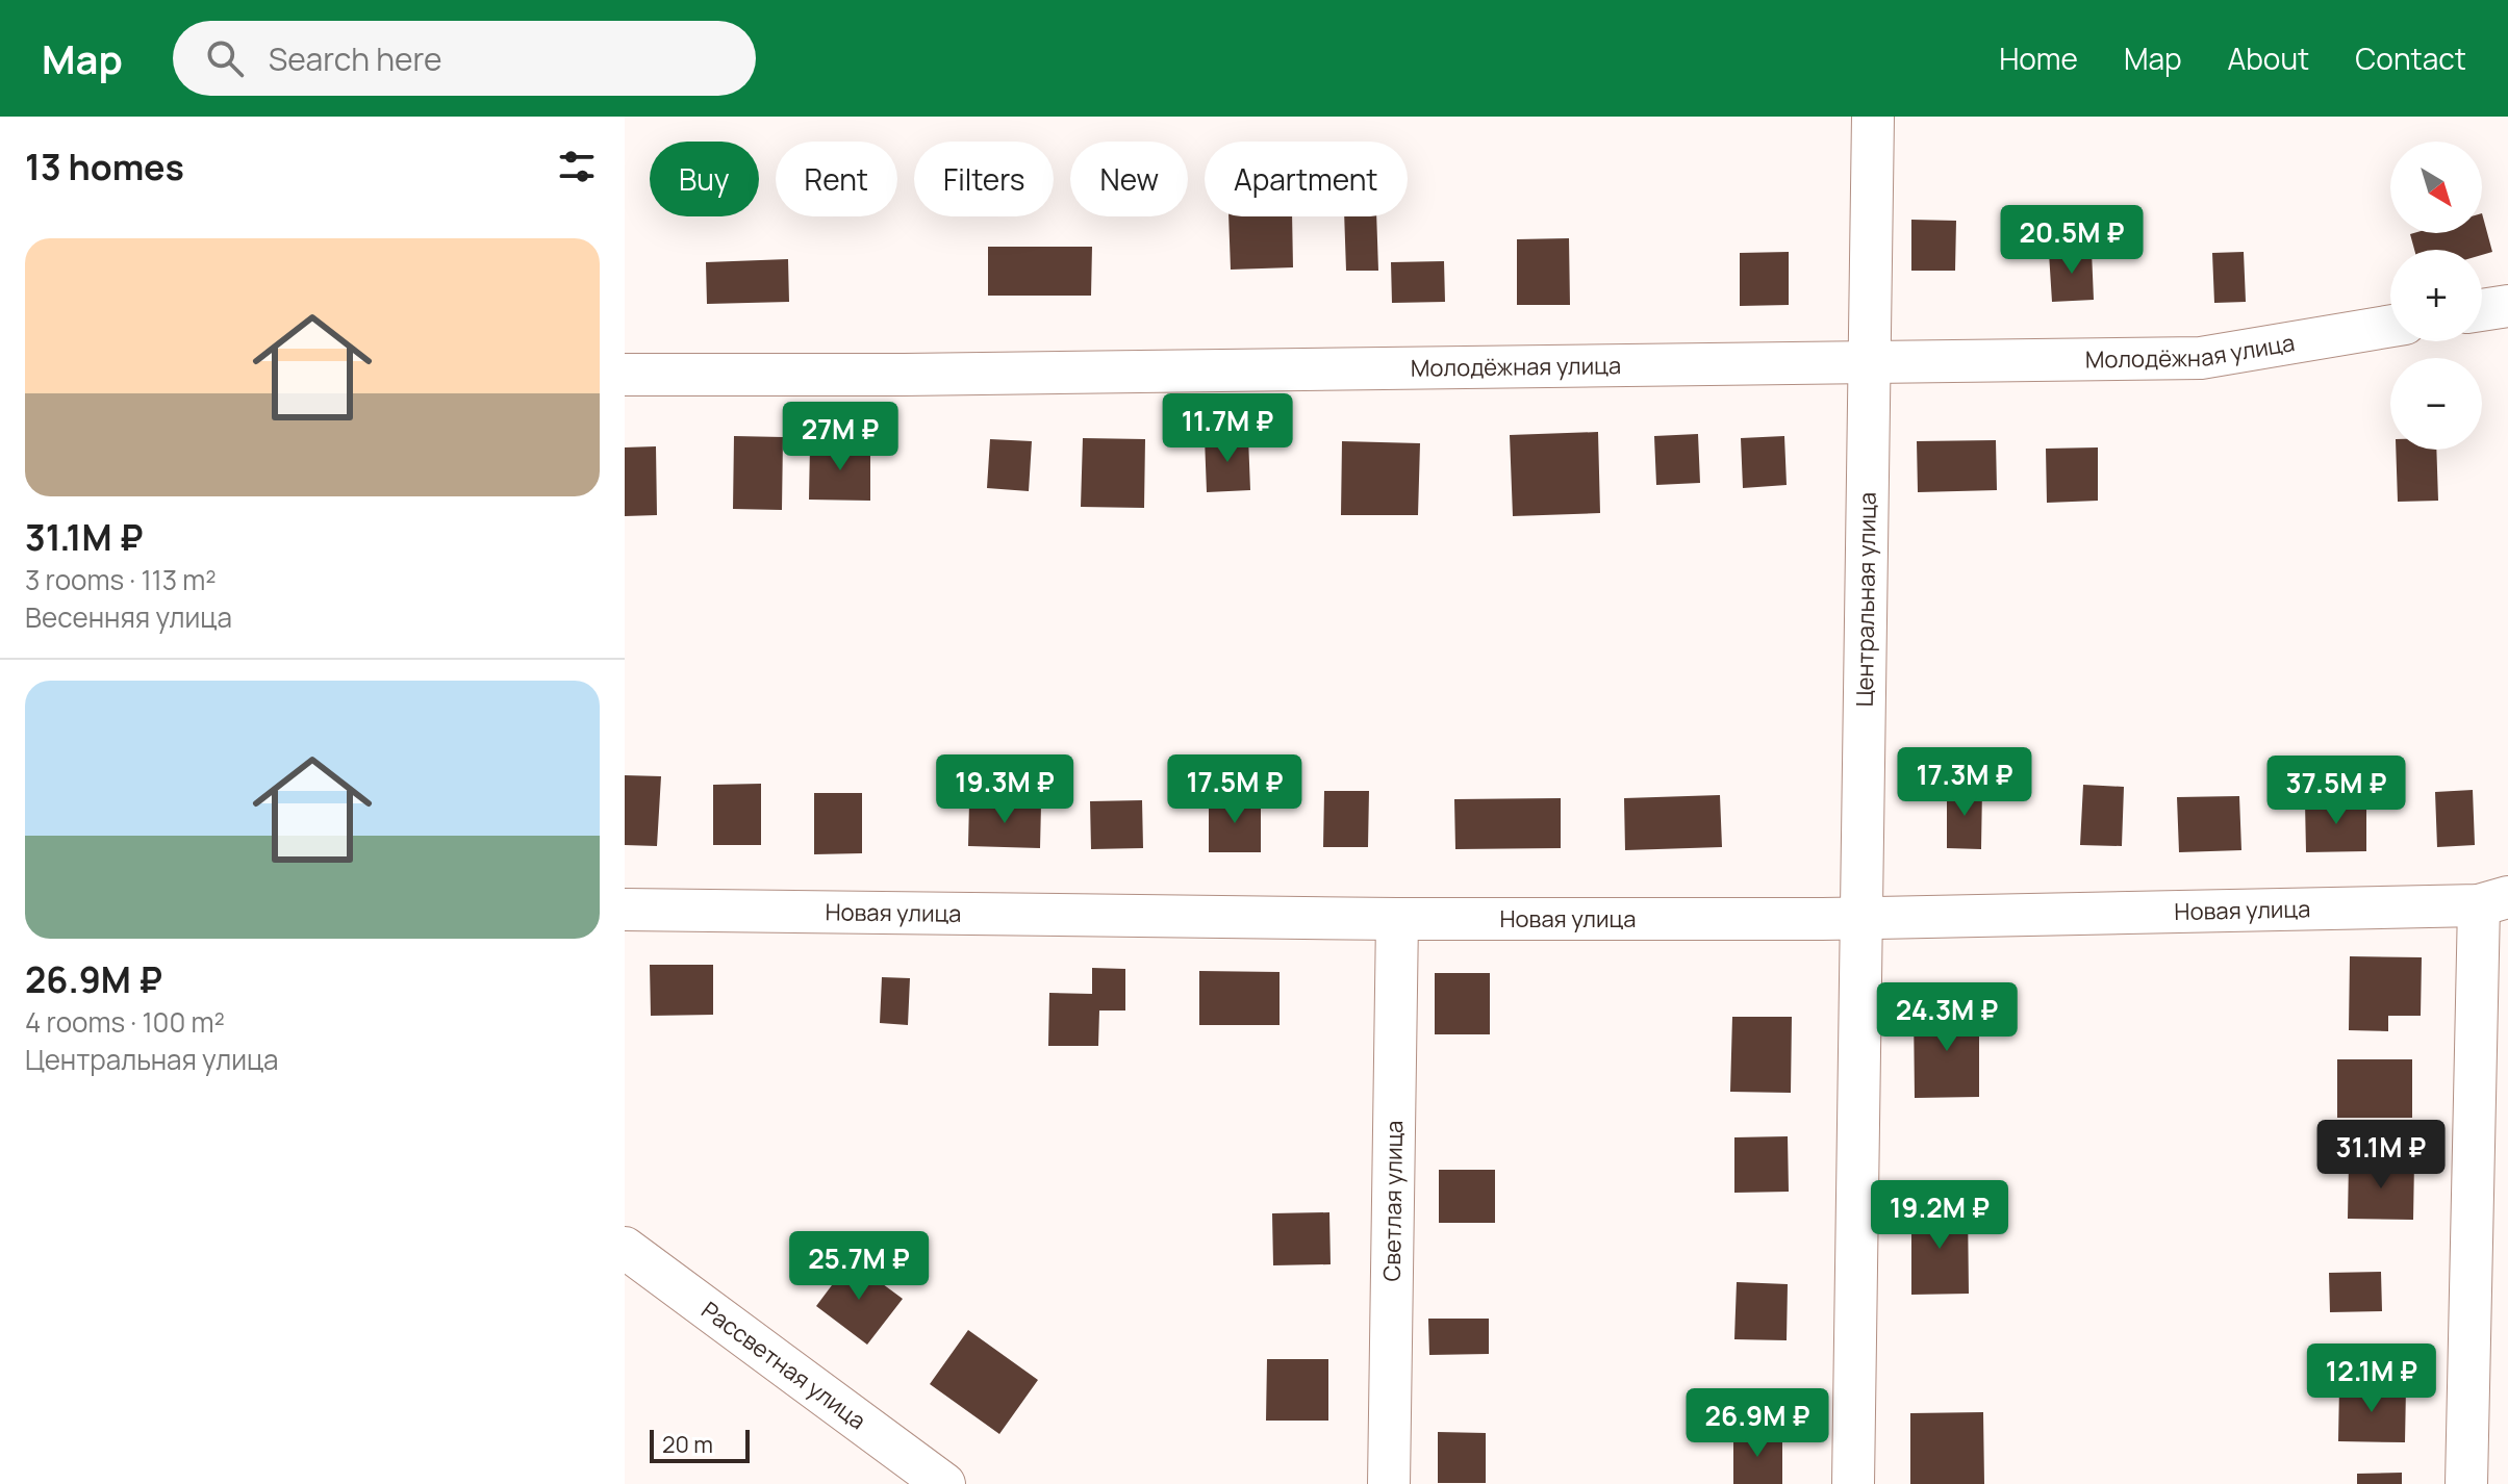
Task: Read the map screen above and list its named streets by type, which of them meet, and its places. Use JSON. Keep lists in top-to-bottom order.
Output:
{
  "streets": {
    "street": [
      "Молодёжная улица",
      "Центральная улица",
      "Новая улица",
      "Светлая улица",
      "Рассветная улица"
    ]
  },
  "crossings": [
    ["Молодёжная улица", "Центральная улица"],
    ["Центральная улица", "Новая улица"],
    ["Новая улица", "Светлая улица"]
  ],
  "scale_bar": "20 m",
  "north": "bottom right",
  "page": {
    "header": "Map",
    "search": "Search here",
    "nav": [
      "Home",
      "Map",
      "About",
      "Contact"
    ],
    "heading": "13 homes",
    "map_buttons": ["+", "−"],
    "chip": [
      "Buy",
      "Rent",
      "Filters",
      "New",
      "Apartment"
    ],
    "price": [
      "20.5M ₽",
      "11.7M ₽",
      "27M ₽",
      "17.3M ₽",
      "19.3M ₽",
      "17.5M ₽",
      "37.5M ₽",
      "24.3M ₽",
      "31.1M ₽",
      "19.2M ₽",
      "25.7M ₽",
      "12.1M ₽",
      "26.9M ₽"
    ],
    "list": [
      {
        "name": "31.1M ₽",
        "note": "3 rooms · 113 m² · Весенняя улица"
      },
      {
        "name": "26.9M ₽",
        "note": "4 rooms · 100 m² · Центральная улица"
      }
    ],
    "scale": "20 m"
  }
}
